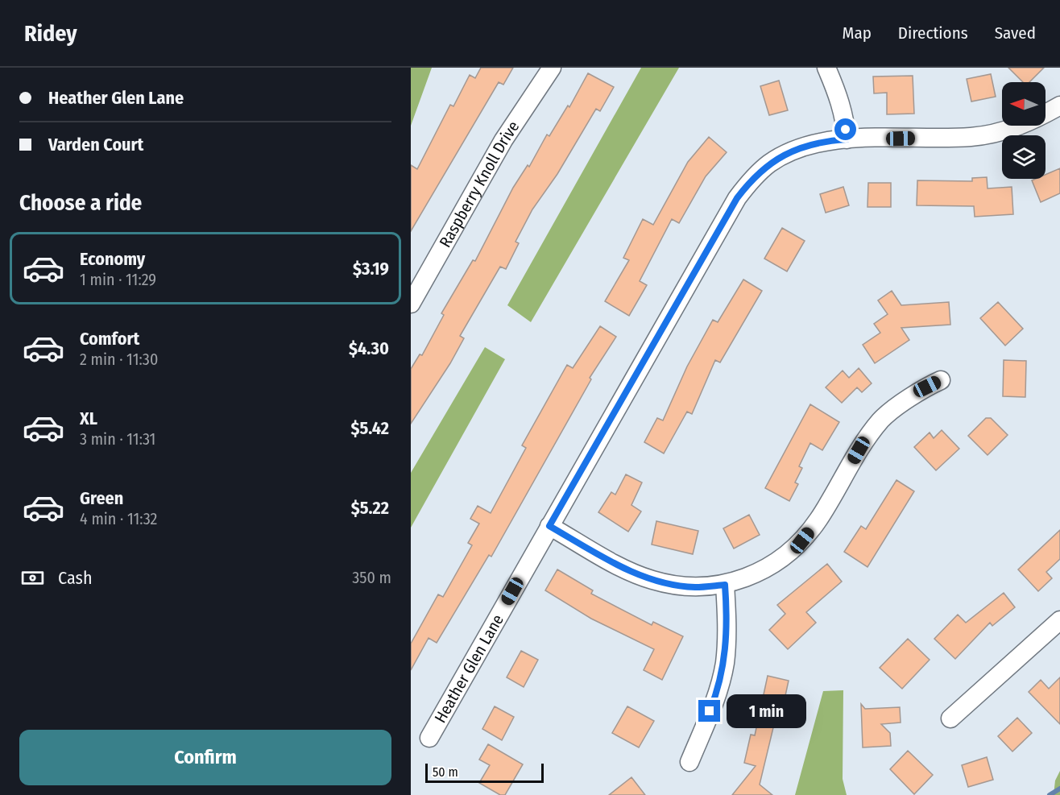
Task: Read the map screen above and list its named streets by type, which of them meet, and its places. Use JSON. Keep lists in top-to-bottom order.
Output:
{
  "streets": {
    "street": ["Raspberry Knoll Drive", "Heather Glen Lane"]
  },
  "scale_bar": "50 m",
  "north": "left",
  "page": {
    "header": "Ridey",
    "nav": ["Map", "Directions", "Saved"],
    "banner": ["Heather Glen Lane", "Varden Court"],
    "heading": "Choose a ride",
    "list": [
      {
        "name": "Economy",
        "note": "1 min · 11:29",
        "value": "$3.19"
      },
      {
        "name": "Comfort",
        "note": "2 min · 11:30",
        "value": "$4.30"
      },
      {
        "name": "XL",
        "note": "3 min · 11:31",
        "value": "$5.42"
      },
      {
        "name": "Green",
        "note": "4 min · 11:32",
        "value": "$5.22"
      }
    ],
    "pay": ["Cash", "350 m"],
    "bubble": "1 min",
    "buttons": "Confirm",
    "scale": "50 m"
  }
}
